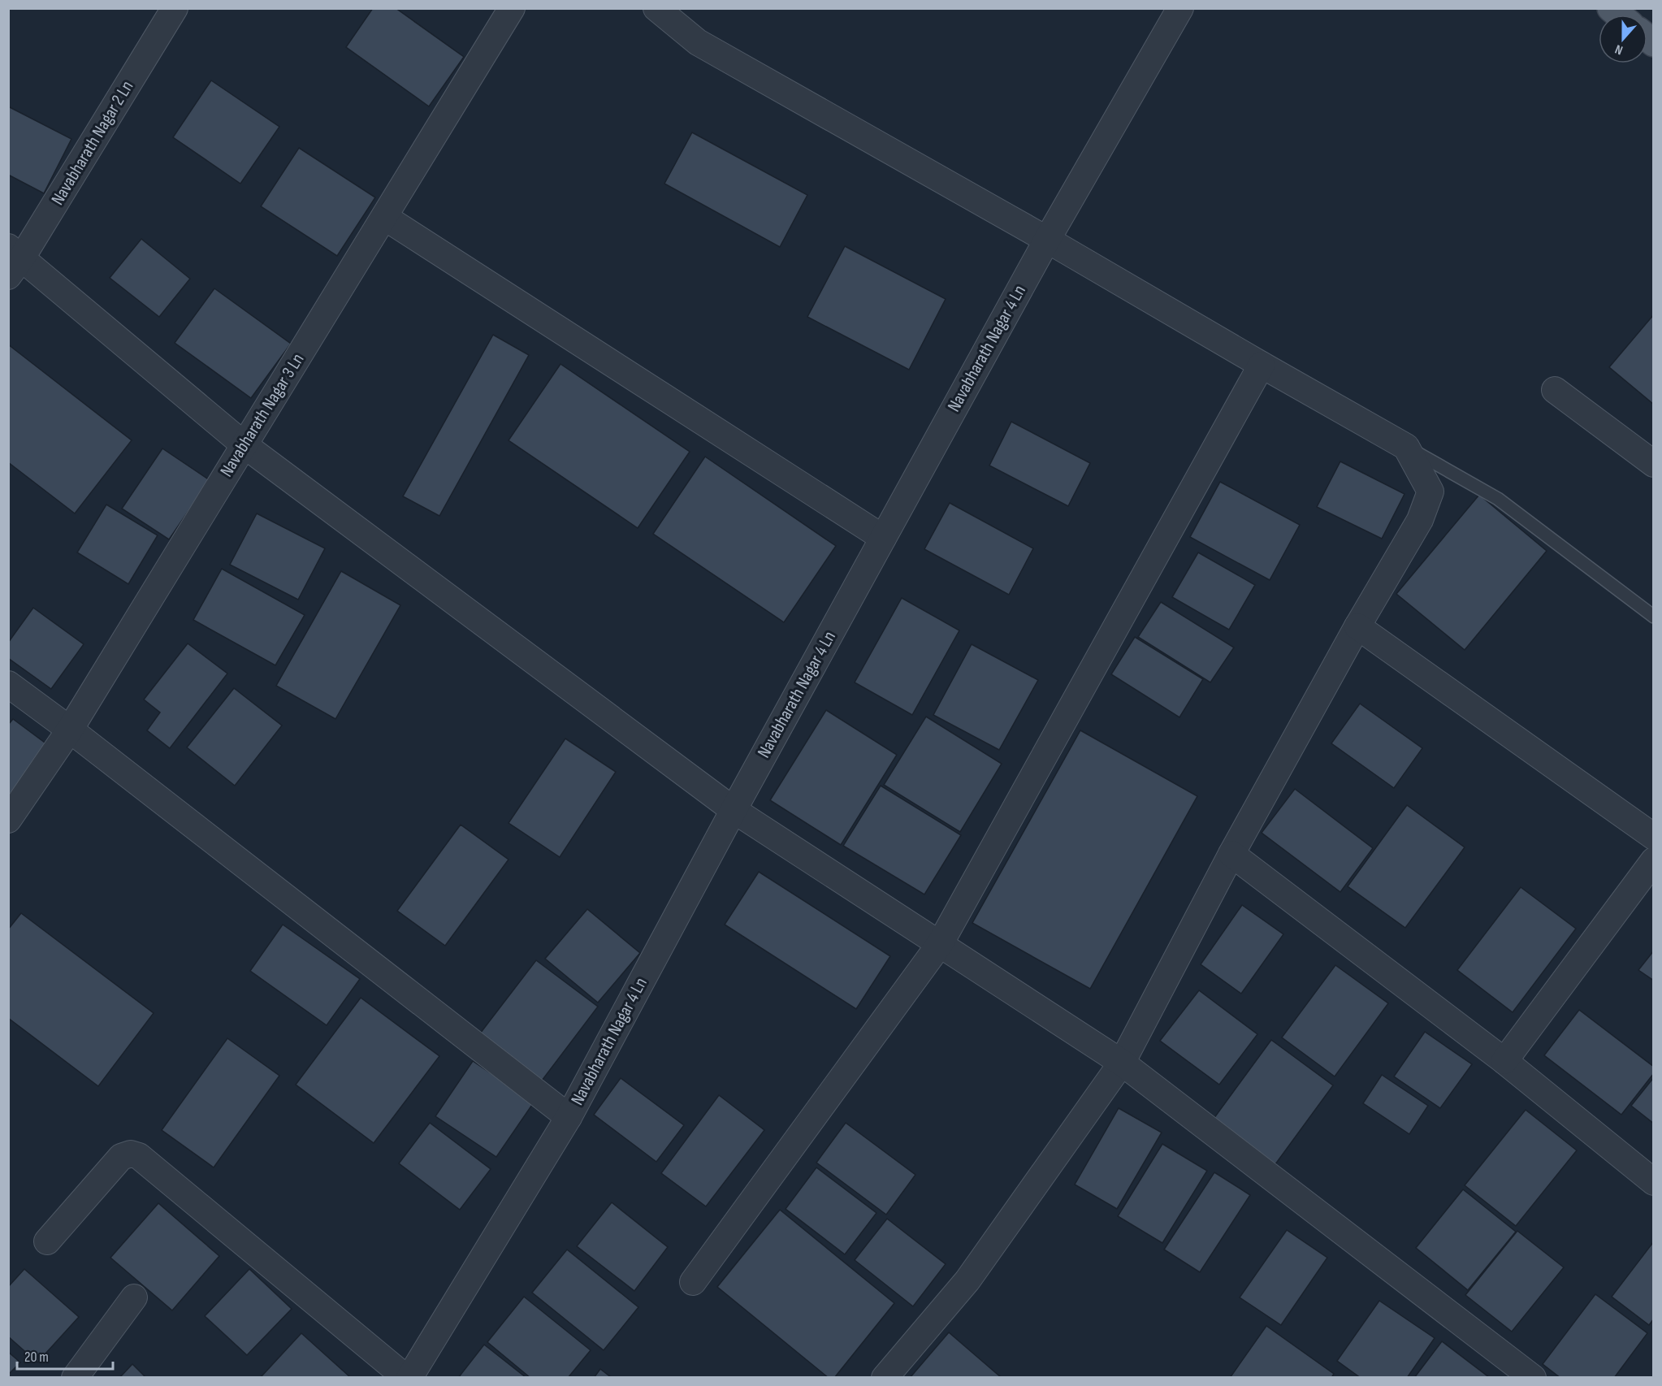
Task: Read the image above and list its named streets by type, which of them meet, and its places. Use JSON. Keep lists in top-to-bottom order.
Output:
{
  "streets": {
    "street": ["Navabharath Nagar 2 Ln", "Navabharath Nagar 4 Ln", "Navabharath Nagar 3 Ln"]
  },
  "scale_bar": "20 m",
  "north": "bottom"
}
